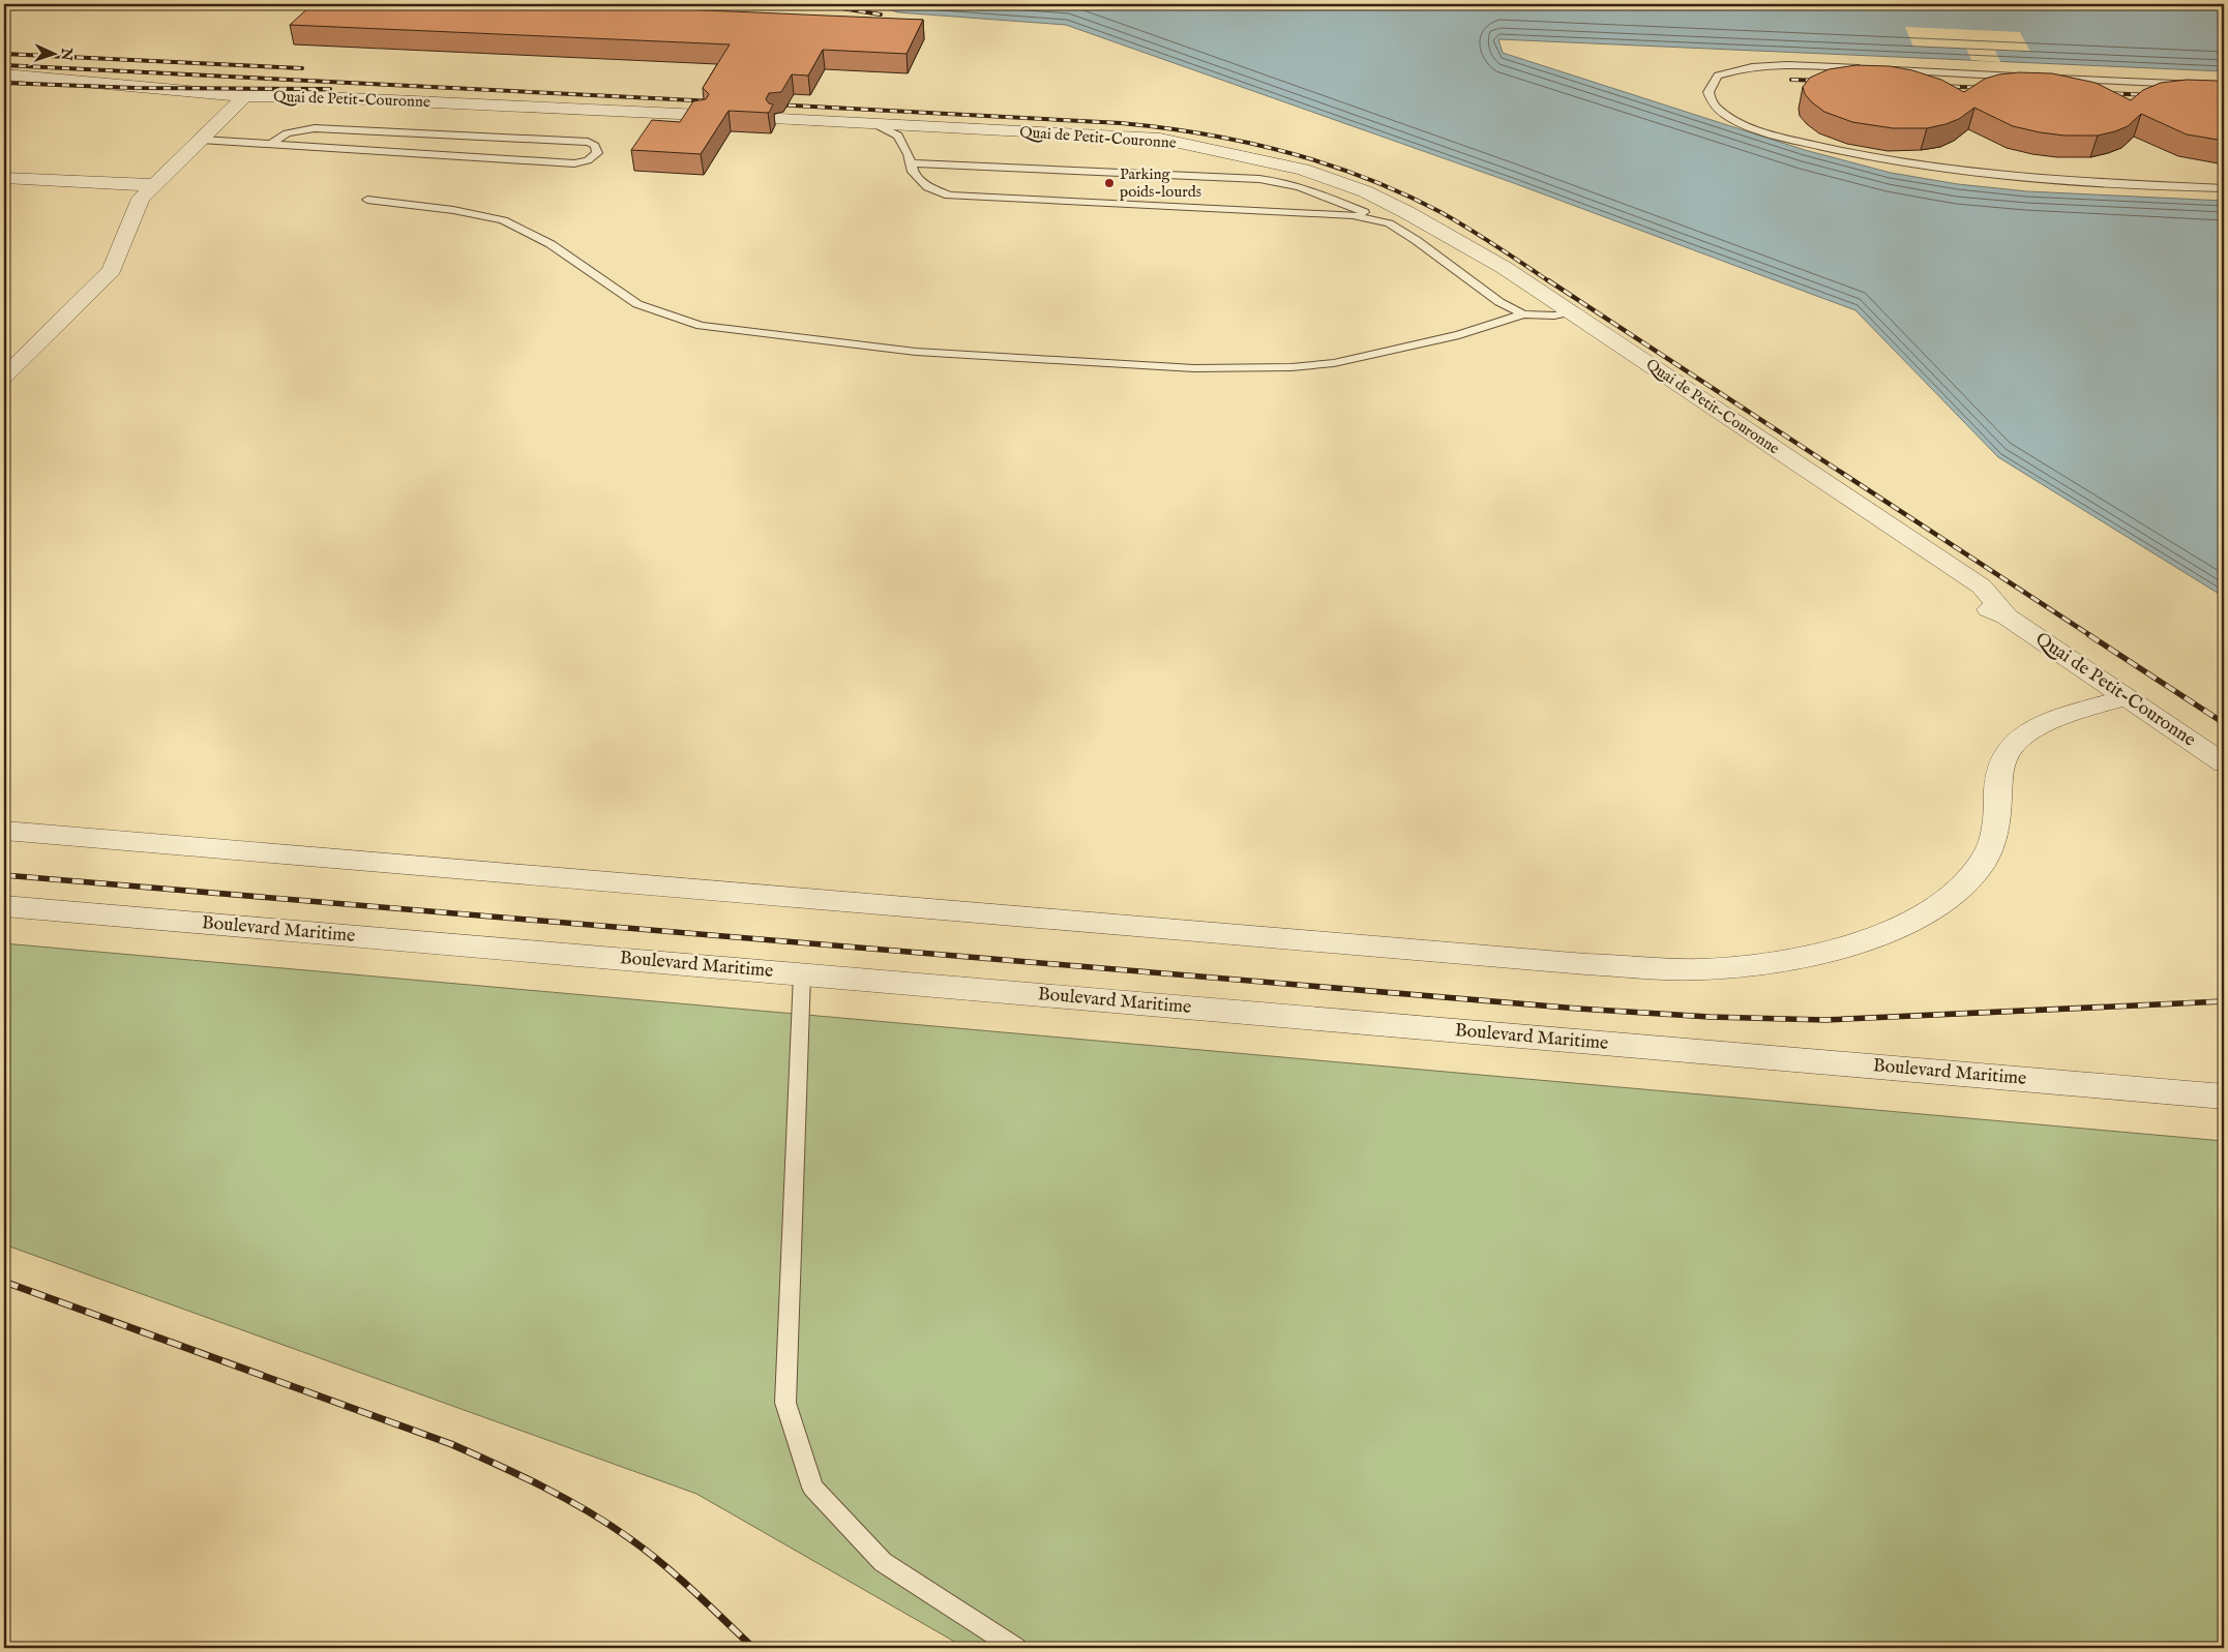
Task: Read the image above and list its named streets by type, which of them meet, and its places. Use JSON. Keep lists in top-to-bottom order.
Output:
{
  "streets": {
    "street": ["Quai de Petit-Couronne", "Boulevard Maritime"]
  },
  "places": ["Parking poids-lourds"],
  "north": "right"
}
